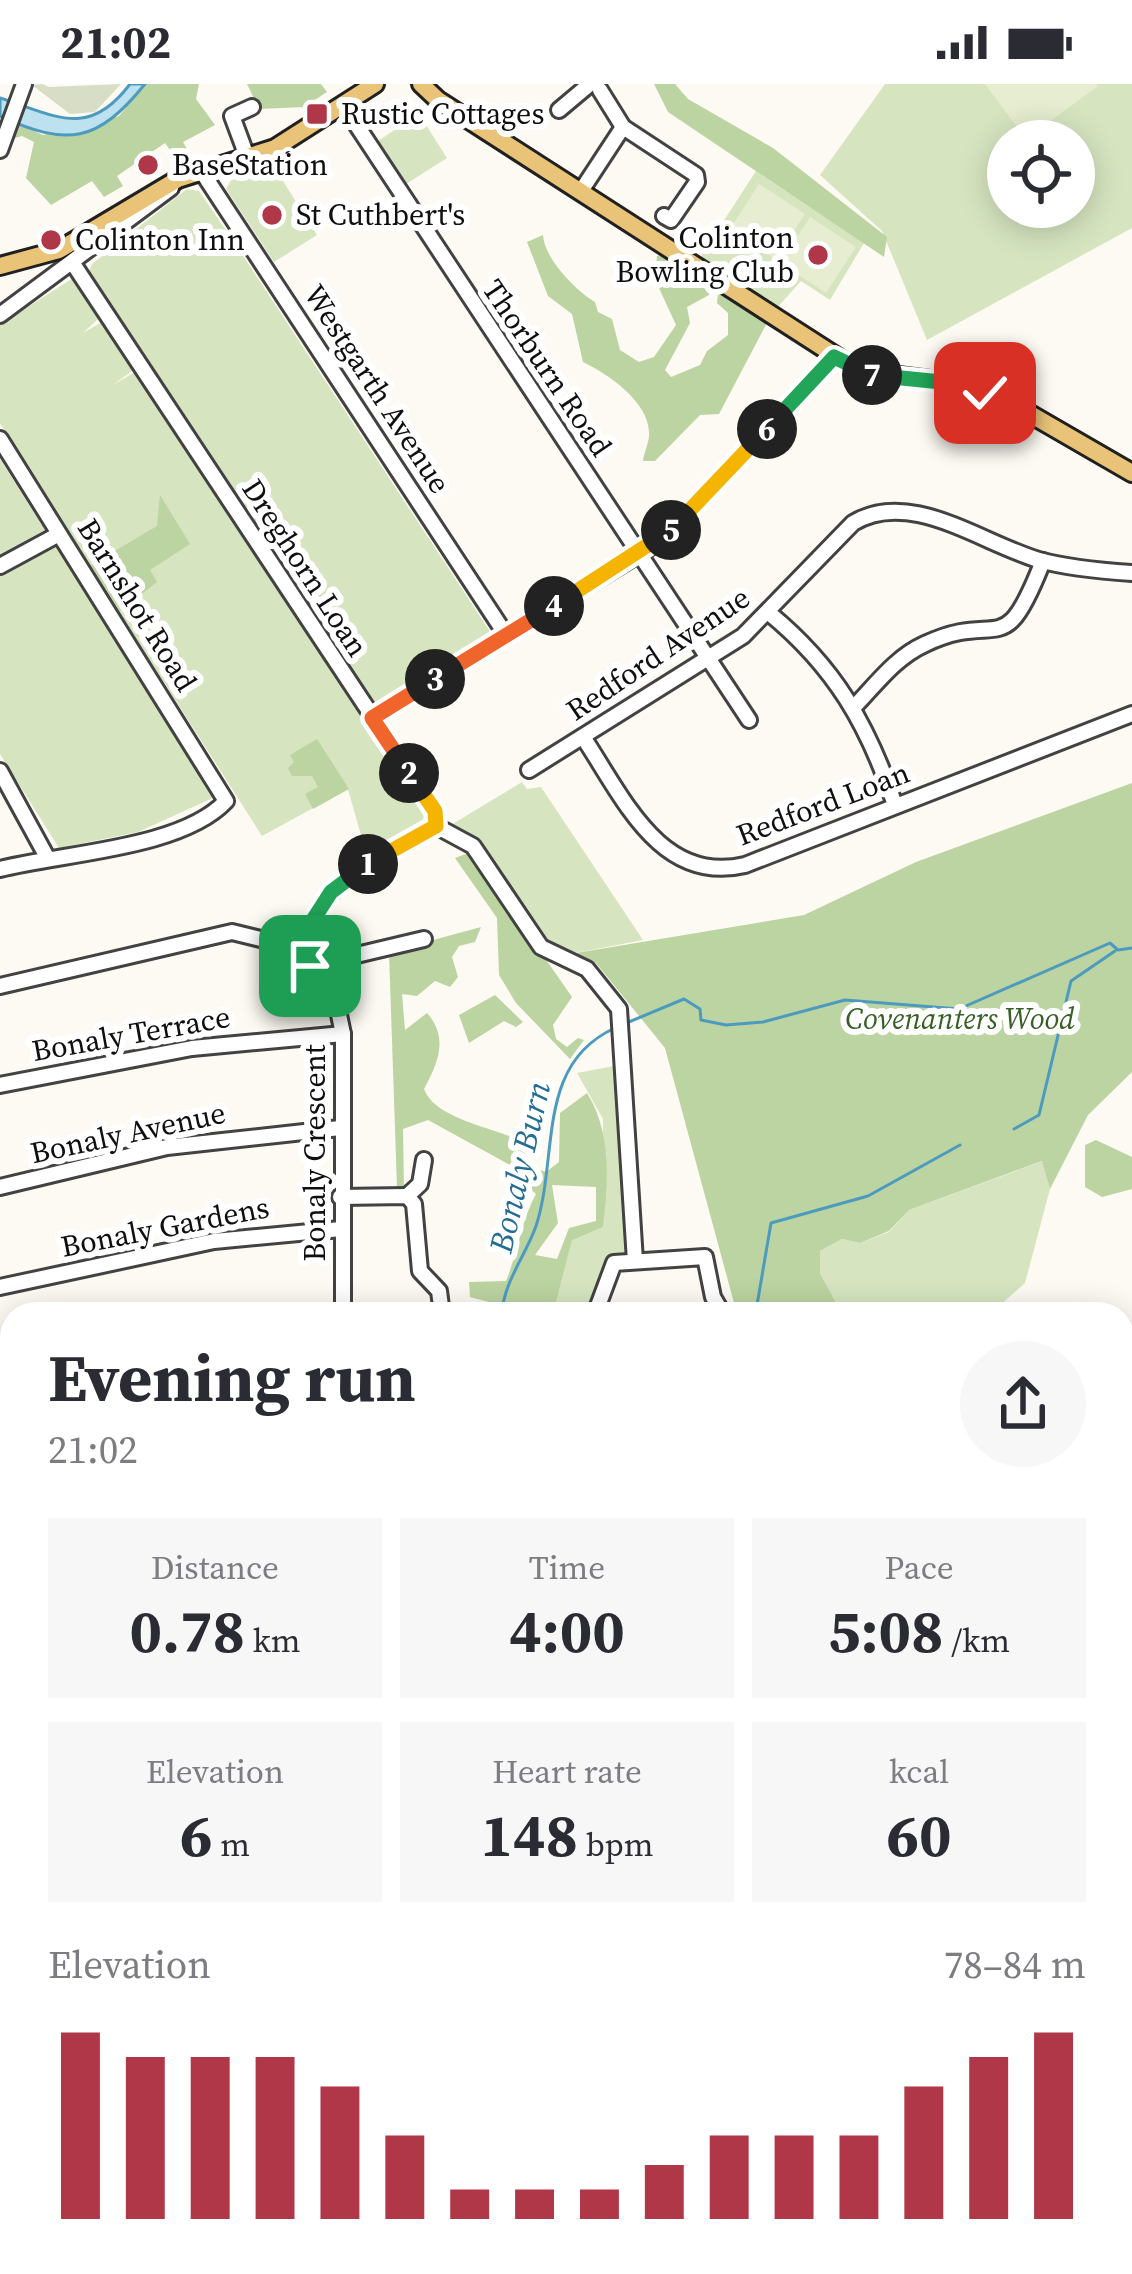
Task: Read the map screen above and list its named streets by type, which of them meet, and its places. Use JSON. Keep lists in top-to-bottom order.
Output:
{
  "streets": {
    "street": [
      "Thorburn Road",
      "Westgarth Avenue",
      "Dreghorn Loan",
      "Barnshot Road",
      "Redford Avenue",
      "Redford Loan",
      "Bonaly Terrace",
      "Bonaly Avenue",
      "Bonaly Crescent",
      "Bonaly Gardens"
    ]
  },
  "crossings": [
    ["Thorburn Road", "Redford Avenue"],
    ["Redford Avenue", "Redford Loan"],
    ["Bonaly Terrace", "Bonaly Crescent"],
    ["Bonaly Avenue", "Bonaly Crescent"],
    ["Bonaly Crescent", "Bonaly Gardens"]
  ],
  "water": ["Bonaly Burn"],
  "parks": ["Covenanters Wood"],
  "places": {
    "transit": ["Rustic Cottages"],
    "other": [
      "BaseStation",
      "St Cuthbert's",
      "Colinton Inn",
      "Colinton Bowling Club"
    ]
  },
  "page": {
    "status": "21:02",
    "pins": [
      "7",
      "6",
      "5",
      "4",
      "3",
      "2",
      "1"
    ],
    "heading": ["Evening run", "21:02"],
    "stats": [
      ["Distance", "0.78 km"],
      ["Time", "4:00"],
      ["Pace", "5:08 /km"],
      ["Elevation", "6 m"],
      ["Heart rate", "148 bpm"],
      ["kcal", "60"]
    ],
    "chart": ["Elevation", "78–84 m"]
  }
}
